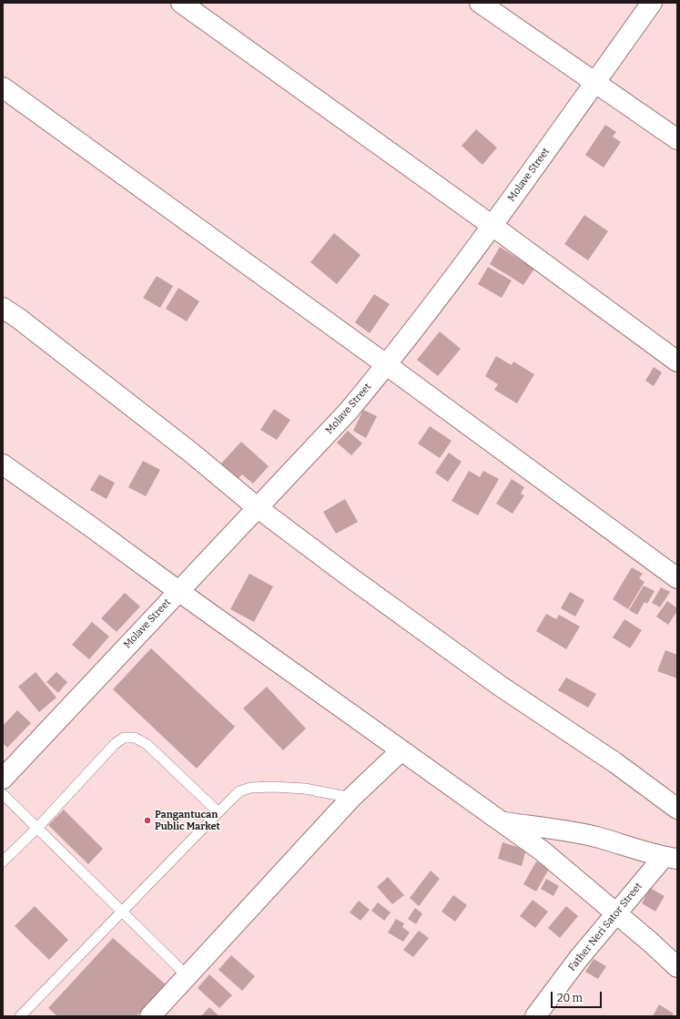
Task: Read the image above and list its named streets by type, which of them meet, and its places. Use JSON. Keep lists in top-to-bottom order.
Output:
{
  "streets": {
    "street": ["Molave Street", "Father Neri Sator Street"]
  },
  "places": ["Pangantucan Public Market"],
  "scale_bar": "20 m"
}
